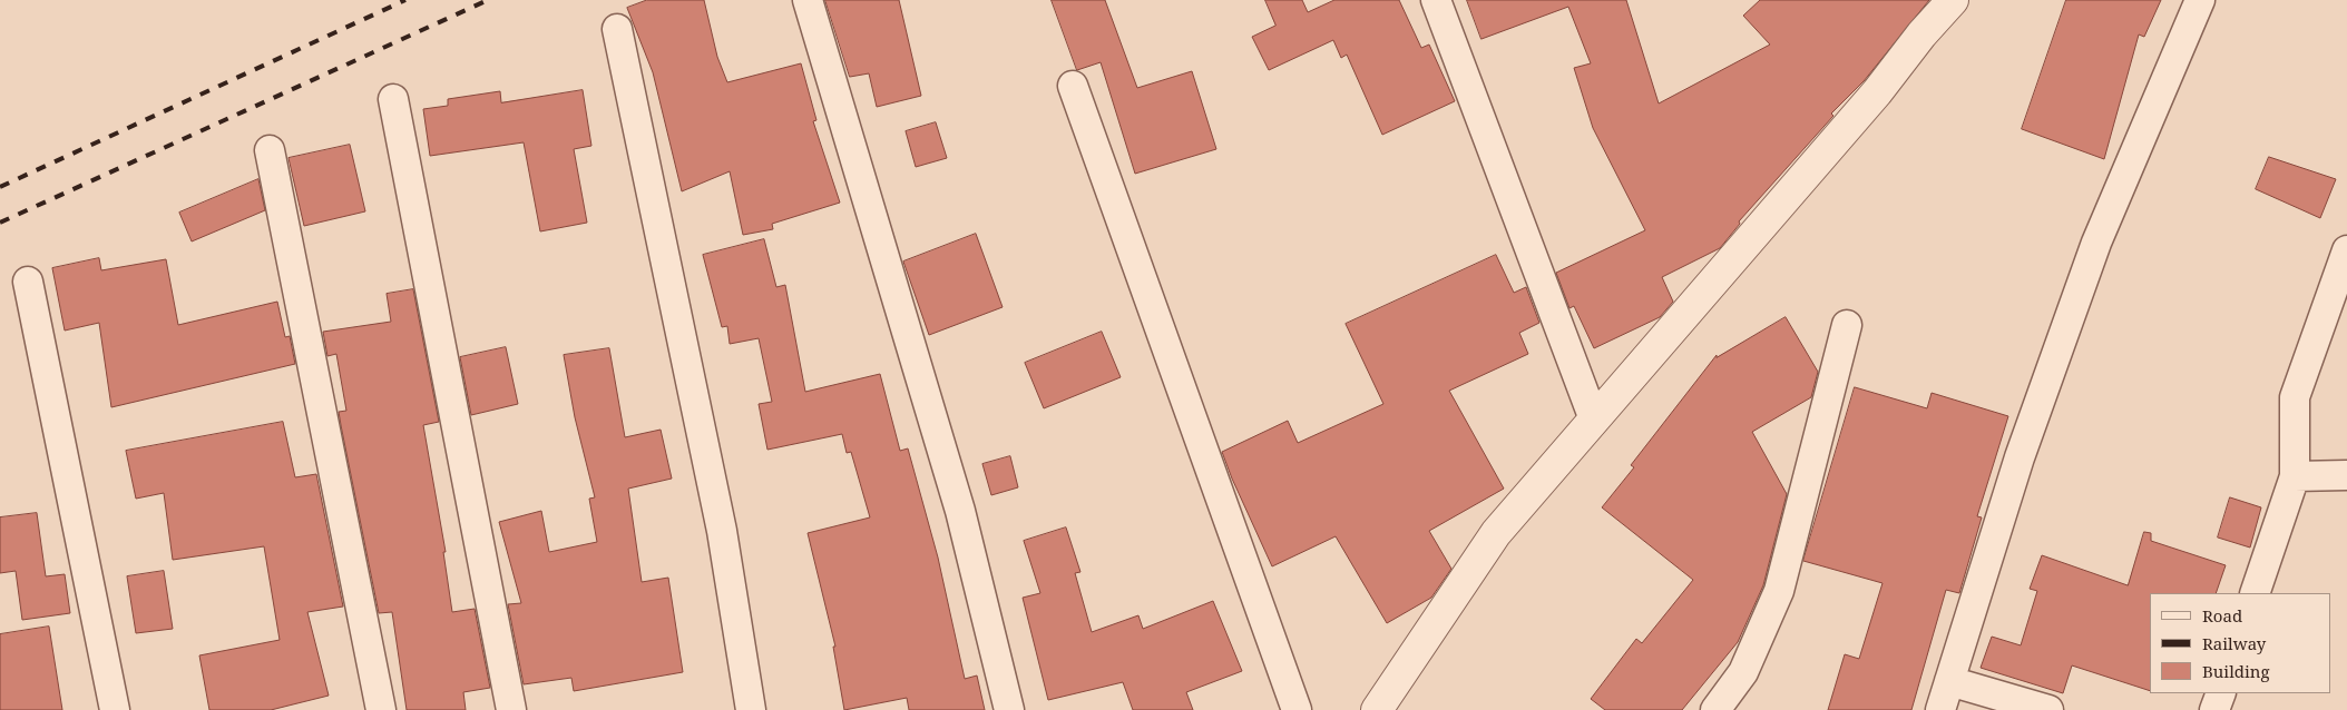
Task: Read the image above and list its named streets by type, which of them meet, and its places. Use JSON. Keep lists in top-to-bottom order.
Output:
{
  "legend": ["Road", "Railway", "Building"]
}
